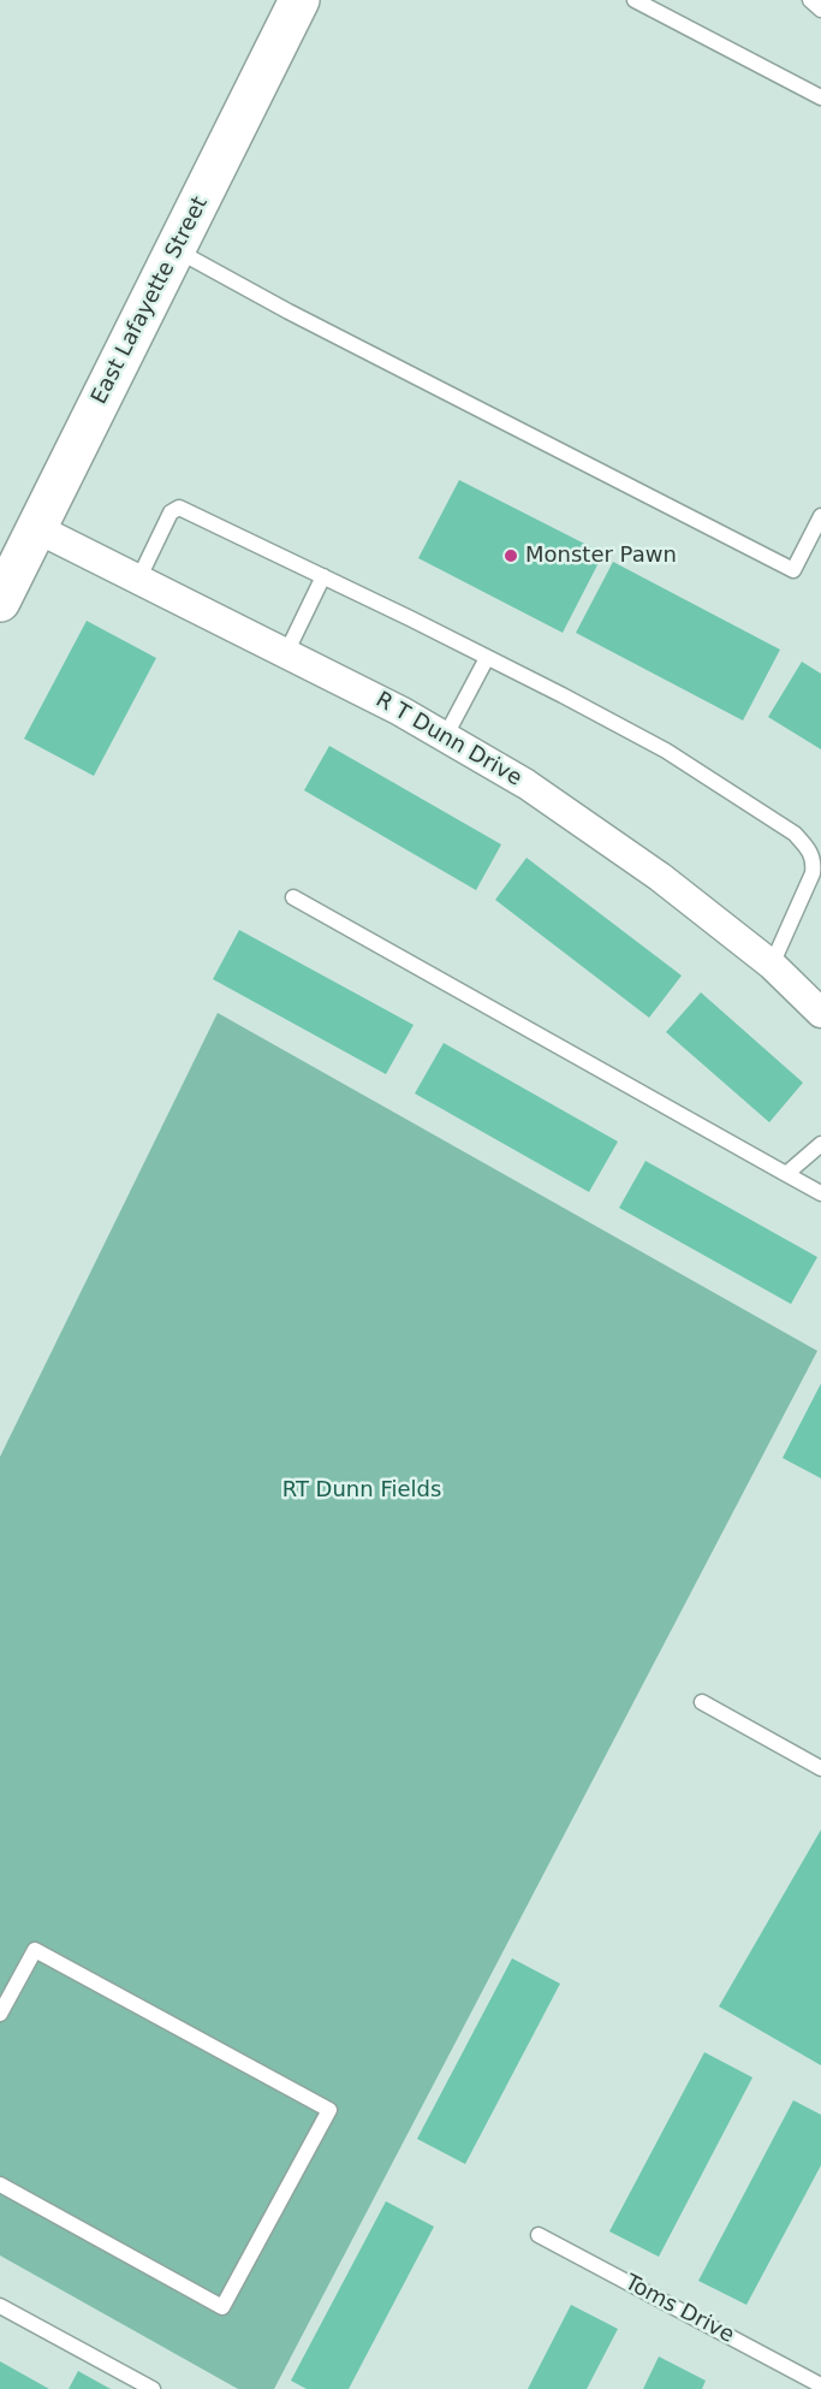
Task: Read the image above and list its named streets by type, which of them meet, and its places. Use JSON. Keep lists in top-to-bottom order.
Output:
{
  "streets": {
    "street": ["East Lafayette Street", "R T Dunn Drive"],
    "lane": ["Toms Drive"]
  },
  "crossings": [
    ["East Lafayette Street", "R T Dunn Drive"]
  ],
  "parks": ["RT Dunn Fields"],
  "places": ["Monster Pawn"]
}
